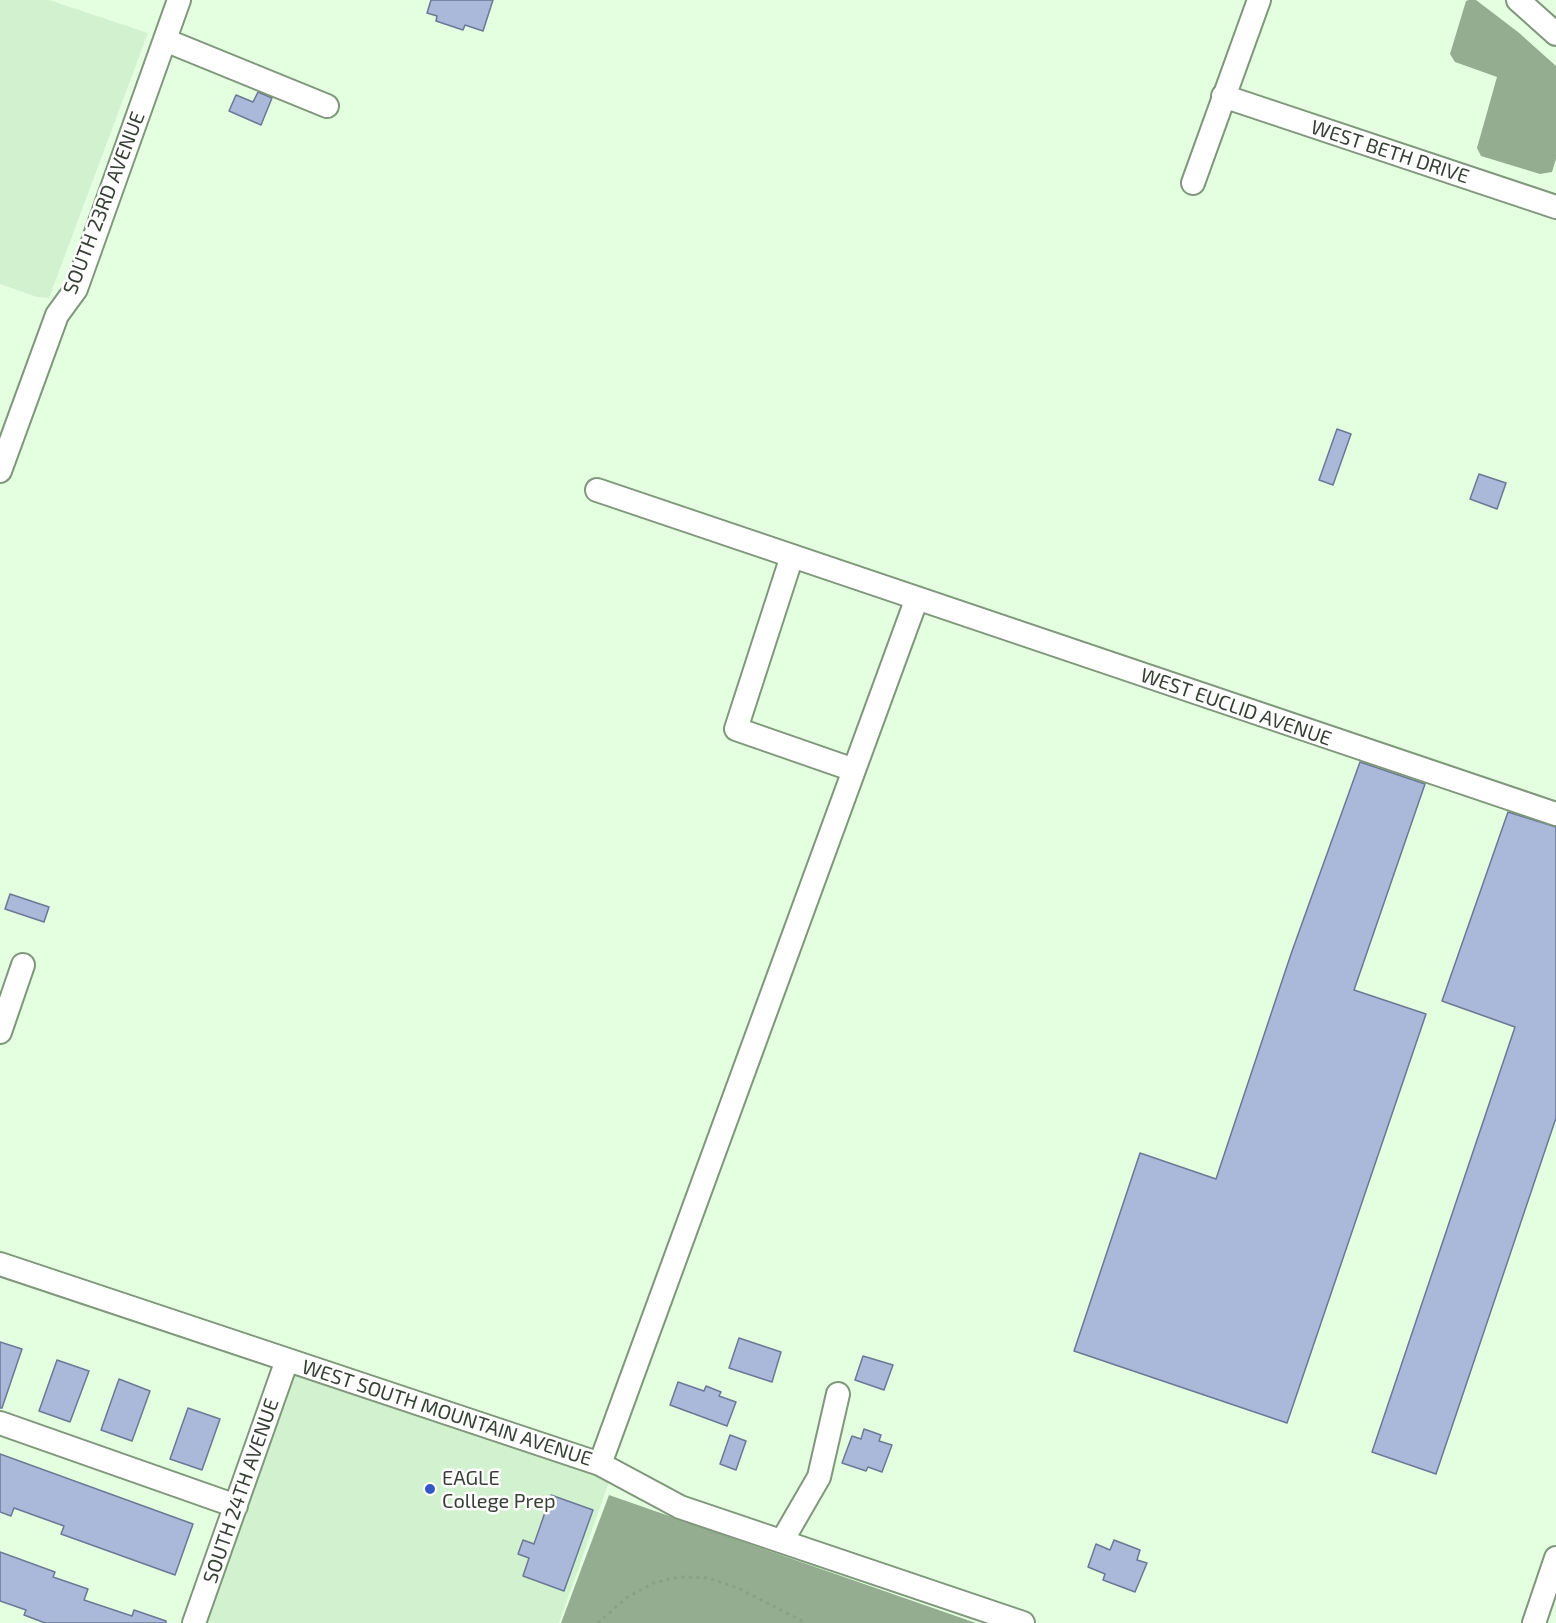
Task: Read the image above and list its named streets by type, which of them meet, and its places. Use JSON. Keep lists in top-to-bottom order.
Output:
{
  "streets": {
    "street": [
      "WEST BETH DRIVE",
      "SOUTH 23RD AVENUE",
      "WEST EUCLID AVENUE",
      "WEST SOUTH MOUNTAIN AVENUE",
      "SOUTH 24TH AVENUE"
    ]
  },
  "crossings": [
    ["WEST SOUTH MOUNTAIN AVENUE", "SOUTH 24TH AVENUE"]
  ],
  "places": ["EAGLE College Prep"]
}
